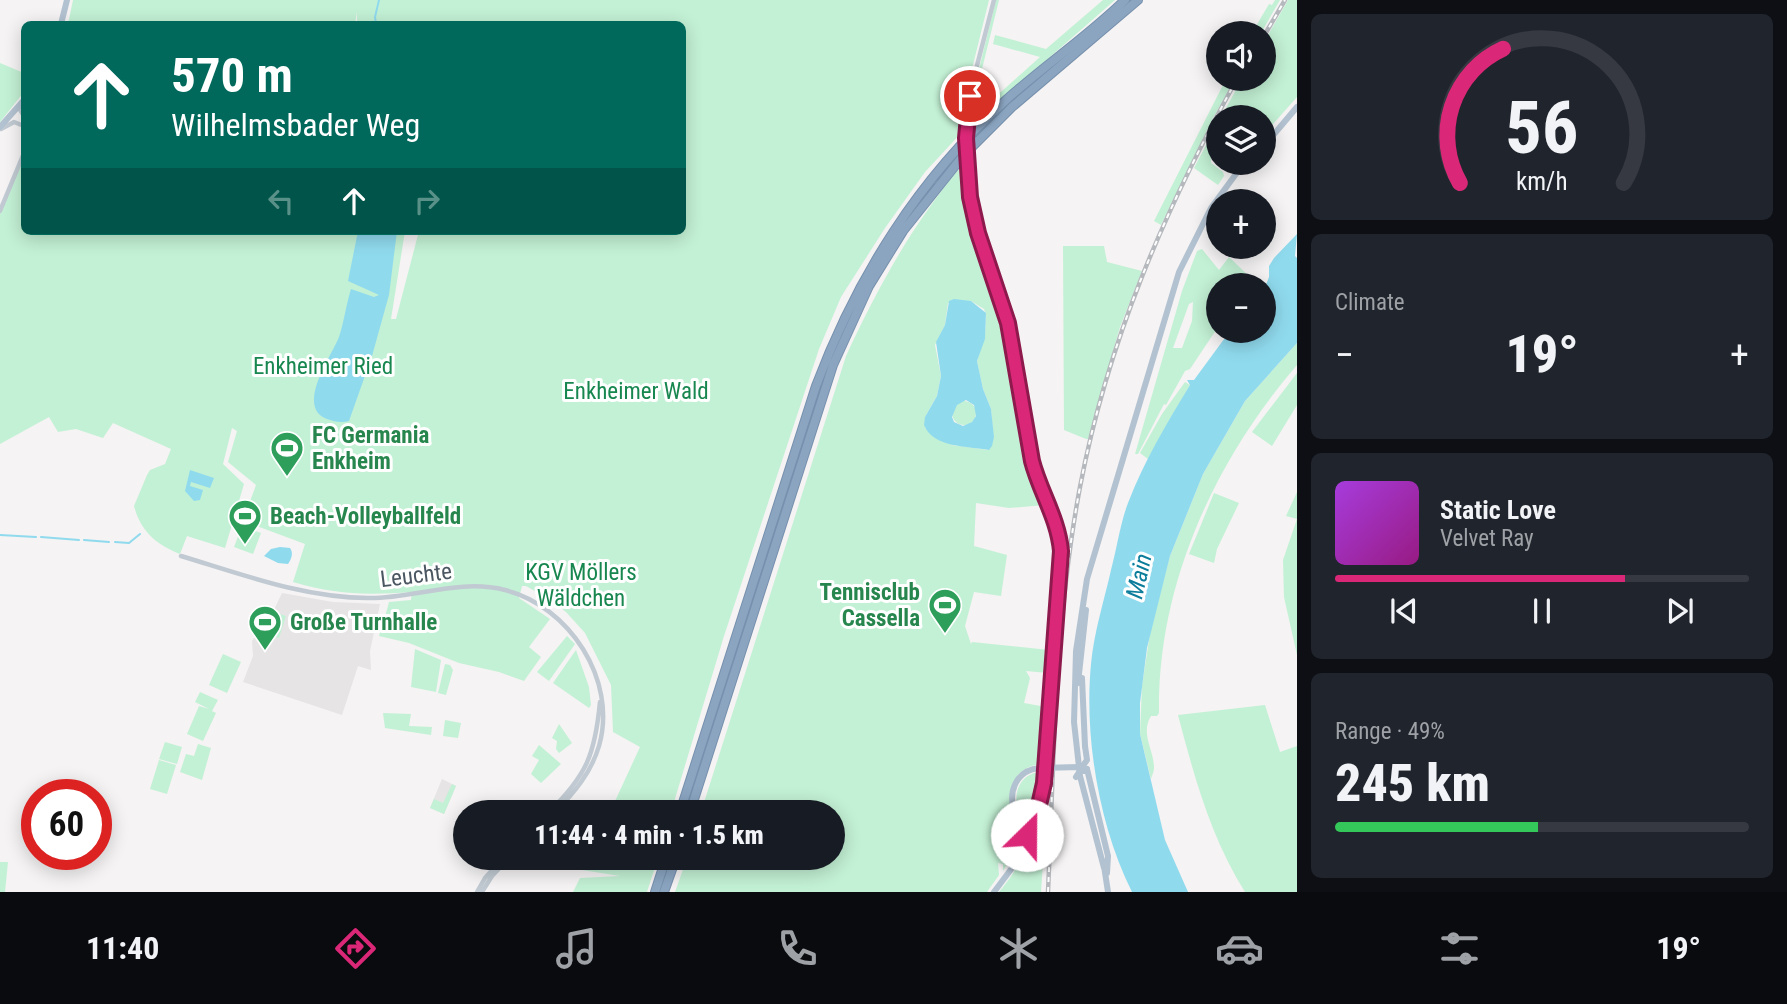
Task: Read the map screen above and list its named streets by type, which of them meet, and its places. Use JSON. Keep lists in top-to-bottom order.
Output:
{
  "streets": {
    "street": ["Leuchte"]
  },
  "water": ["Main"],
  "parks": ["Enkheimer Ried", "Enkheimer Wald", "KGV Möllers Wäldchen"],
  "places": {
    "sports": [
      "FC Germania Enkheim",
      "Beach-Volleyballfeld",
      "Tennisclub Cassella",
      "Große Turnhalle"
    ]
  },
  "page": {
    "map_buttons": ["+", "−"],
    "turn": ["570 m", "Wilhelmsbader Weg"],
    "tile": [
      "Climate",
      ["Range · 49%", "245 km"]
    ],
    "heat": ["−", "19°", "+"],
    "song": ["Static Love", "Velvet Ray"],
    "limit": "60",
    "trip": "11:44 · 4 min · 1.5 km",
    "tabs": ["11:40", "19°"],
    "gauge": ["56", "km/h"]
  }
}
